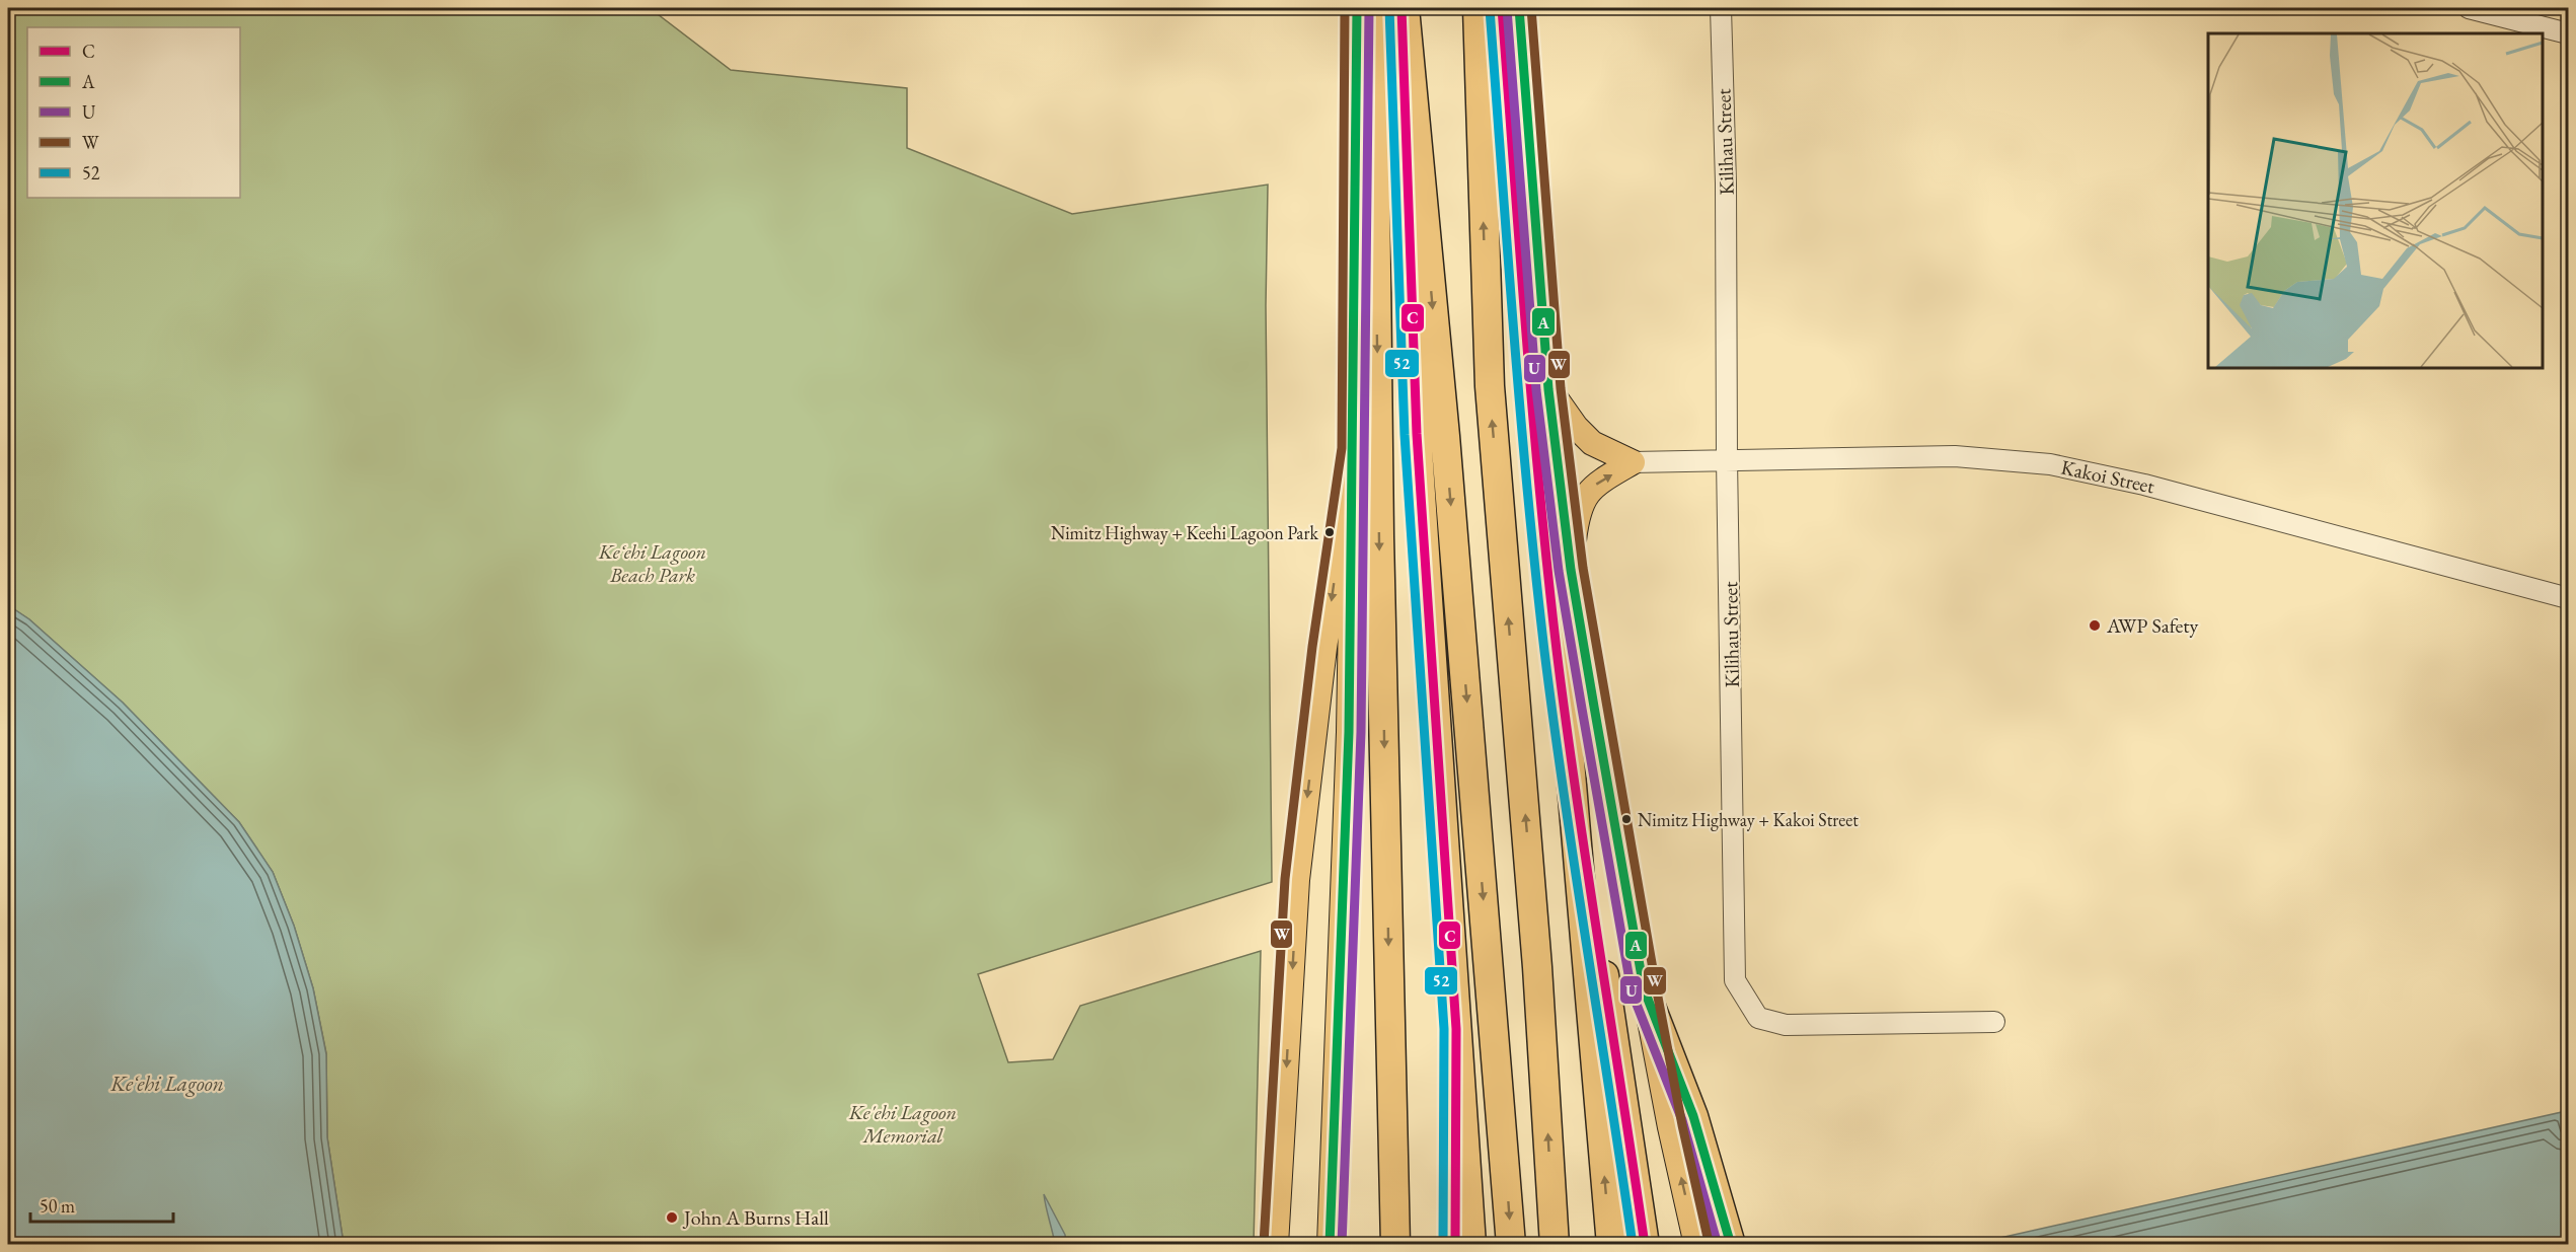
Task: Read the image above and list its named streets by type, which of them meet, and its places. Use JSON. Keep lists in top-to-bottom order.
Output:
{
  "streets": {
    "street": ["Kilihau Street", "Kakoi Street"]
  },
  "crossings": [
    ["Kilihau Street", "Kakoi Street"]
  ],
  "water": ["Keʻehi Lagoon"],
  "parks": ["Keʻehi Lagoon Beach Park", "Ke'ehi Lagoon Memorial"],
  "places": [
    "Nimitz Highway + Keehi Lagoon Park",
    "AWP Safety",
    "Nimitz Highway + Kakoi Street",
    "John A Burns Hall"
  ],
  "lines": [
    "transit line C",
    "transit line A",
    "transit line U",
    "transit line W",
    "transit line 52"
  ],
  "legend": [
    "C",
    "A",
    "U",
    "W",
    "52"
  ],
  "scale_bar": "50 m"
}
